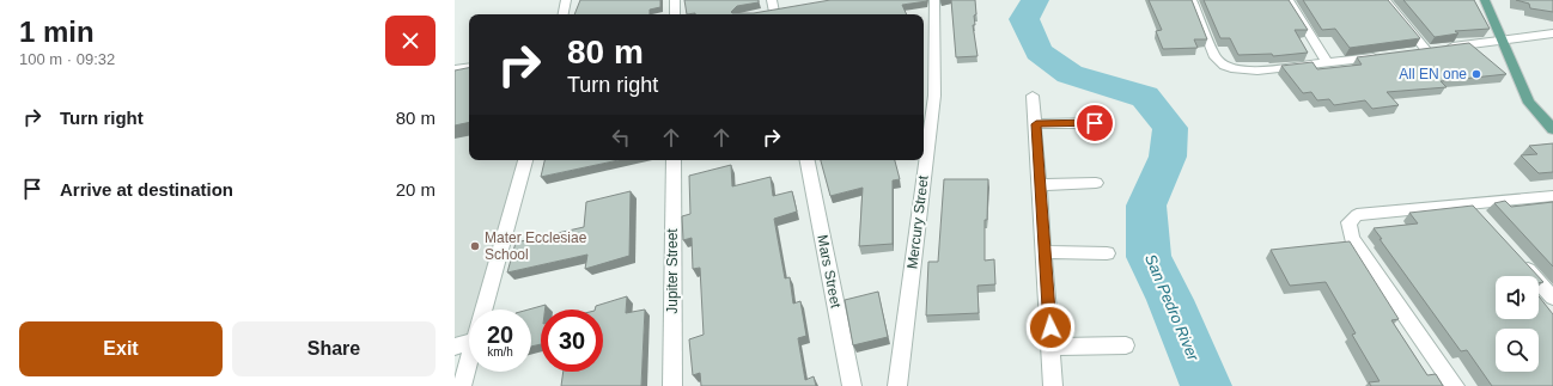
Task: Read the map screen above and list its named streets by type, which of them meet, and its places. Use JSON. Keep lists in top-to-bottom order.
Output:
{
  "streets": {
    "street": ["Mercury Street", "Jupiter Street", "Mars Street"]
  },
  "water": ["San Pedro River"],
  "places": ["All EN one", "Mater Ecclesiae School"],
  "page": {
    "heading": ["1 min", "100 m · 09:32"],
    "turn": ["80 m", "Turn right"],
    "list": [
      {
        "name": "Turn right",
        "value": "80 m"
      },
      {
        "name": "Arrive at destination",
        "value": "20 m"
      }
    ],
    "speed": "20 km/h",
    "limit": "30",
    "buttons": ["Exit", "Share"]
  }
}
